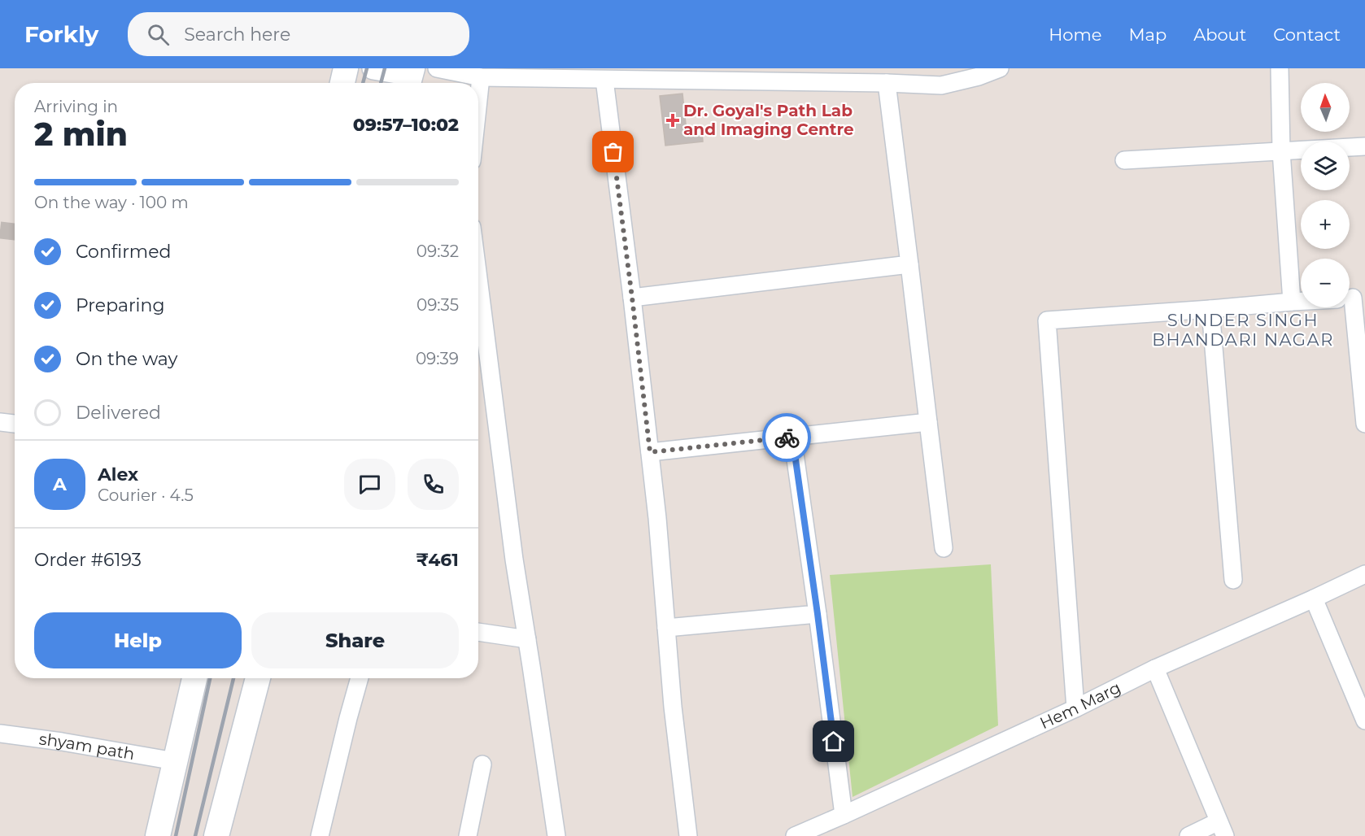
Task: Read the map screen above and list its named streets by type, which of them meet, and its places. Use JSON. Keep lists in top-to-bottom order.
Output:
{
  "streets": {
    "street": ["Hem Marg", "shyam path"]
  },
  "districts": ["SUNDER SINGH BHANDARI NAGAR"],
  "places": {
    "health": ["Dr. Goyal's Path Lab and Imaging Centre"]
  },
  "north": "top",
  "page": {
    "header": "Forkly",
    "search": "Search here",
    "nav": [
      "Home",
      "Map",
      "About",
      "Contact"
    ],
    "map_buttons": ["+", "−"],
    "heading": ["2 min", "Arriving in", "09:57–10:02"],
    "panel": [
      "Alex",
      "Courier · 4.5",
      "Order #6193",
      "₹461"
    ],
    "bar": "On the way · 100 m",
    "list": [
      ["Confirmed", "09:32"],
      ["Preparing", "09:35"],
      ["On the way", "09:39"],
      "Delivered"
    ],
    "round": "A",
    "buttons": ["Help", "Share"]
  }
}
